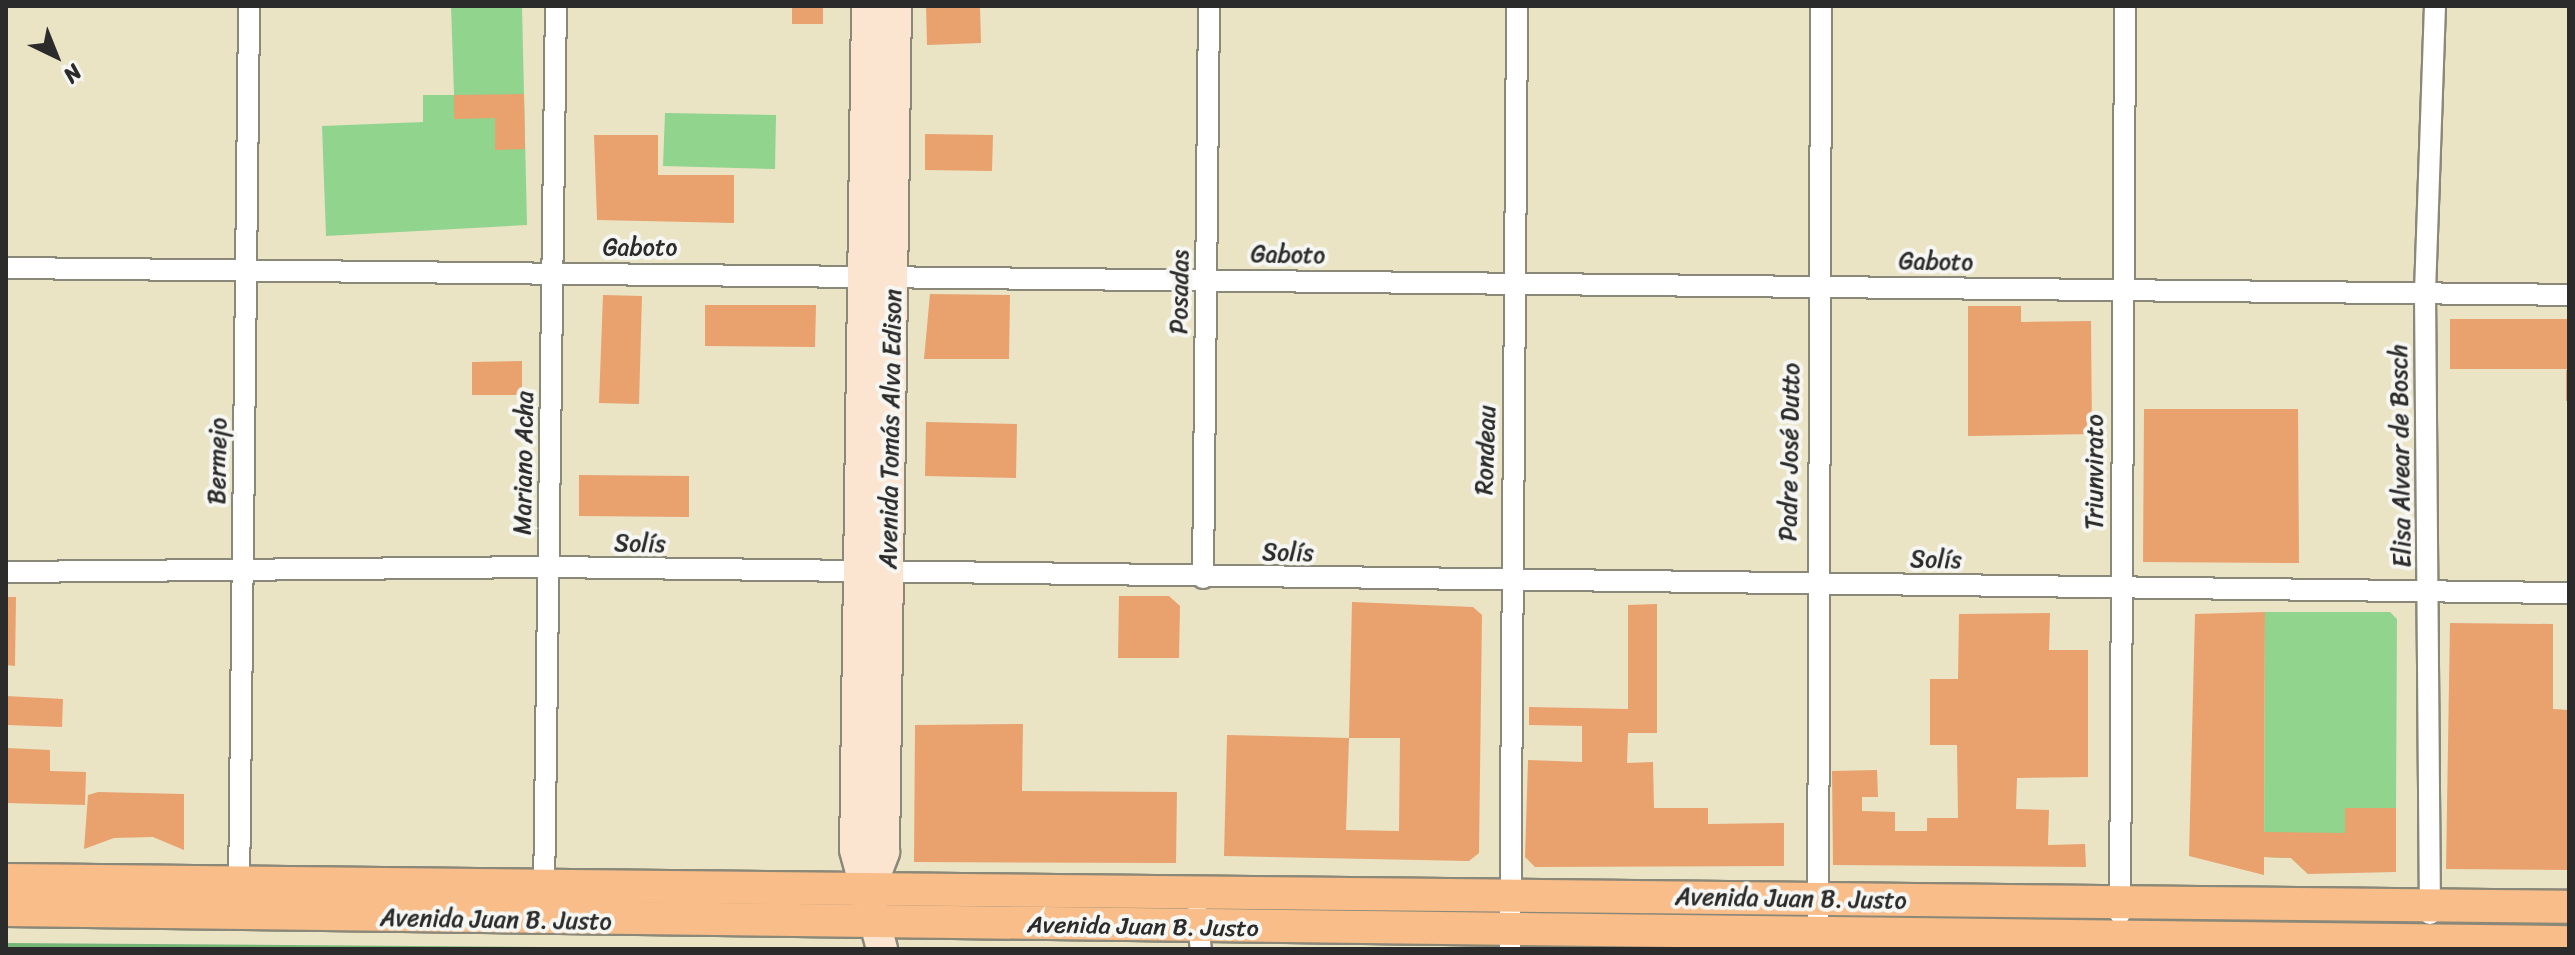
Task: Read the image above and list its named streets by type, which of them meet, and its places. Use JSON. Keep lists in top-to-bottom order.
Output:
{
  "streets": {
    "main road": ["Avenida Tomás Alva Edison", "Avenida Juan B. Justo"],
    "street": [
      "Gaboto",
      "Posadas",
      "Rondeau",
      "Padre José Dutto",
      "Elisa Alvear de Bosch",
      "Bermejo",
      "Mariano Acha",
      "Triunvirato",
      "Solís"
    ]
  },
  "crossings": [
    ["Gaboto", "Posadas"],
    ["Gaboto", "Avenida Tomás Alva Edison"],
    ["Gaboto", "Rondeau"],
    ["Gaboto", "Padre José Dutto"],
    ["Gaboto", "Elisa Alvear de Bosch"],
    ["Gaboto", "Bermejo"],
    ["Gaboto", "Mariano Acha"],
    ["Gaboto", "Triunvirato"],
    ["Posadas", "Solís"],
    ["Avenida Tomás Alva Edison", "Solís"],
    ["Avenida Tomás Alva Edison", "Avenida Juan B. Justo"],
    ["Rondeau", "Solís"],
    ["Rondeau", "Avenida Juan B. Justo"],
    ["Padre José Dutto", "Solís"],
    ["Padre José Dutto", "Avenida Juan B. Justo"],
    ["Elisa Alvear de Bosch", "Solís"],
    ["Elisa Alvear de Bosch", "Avenida Juan B. Justo"],
    ["Bermejo", "Solís"],
    ["Bermejo", "Avenida Juan B. Justo"],
    ["Mariano Acha", "Solís"],
    ["Mariano Acha", "Avenida Juan B. Justo"],
    ["Triunvirato", "Solís"],
    ["Triunvirato", "Avenida Juan B. Justo"]
  ],
  "north": "bottom right"
}
